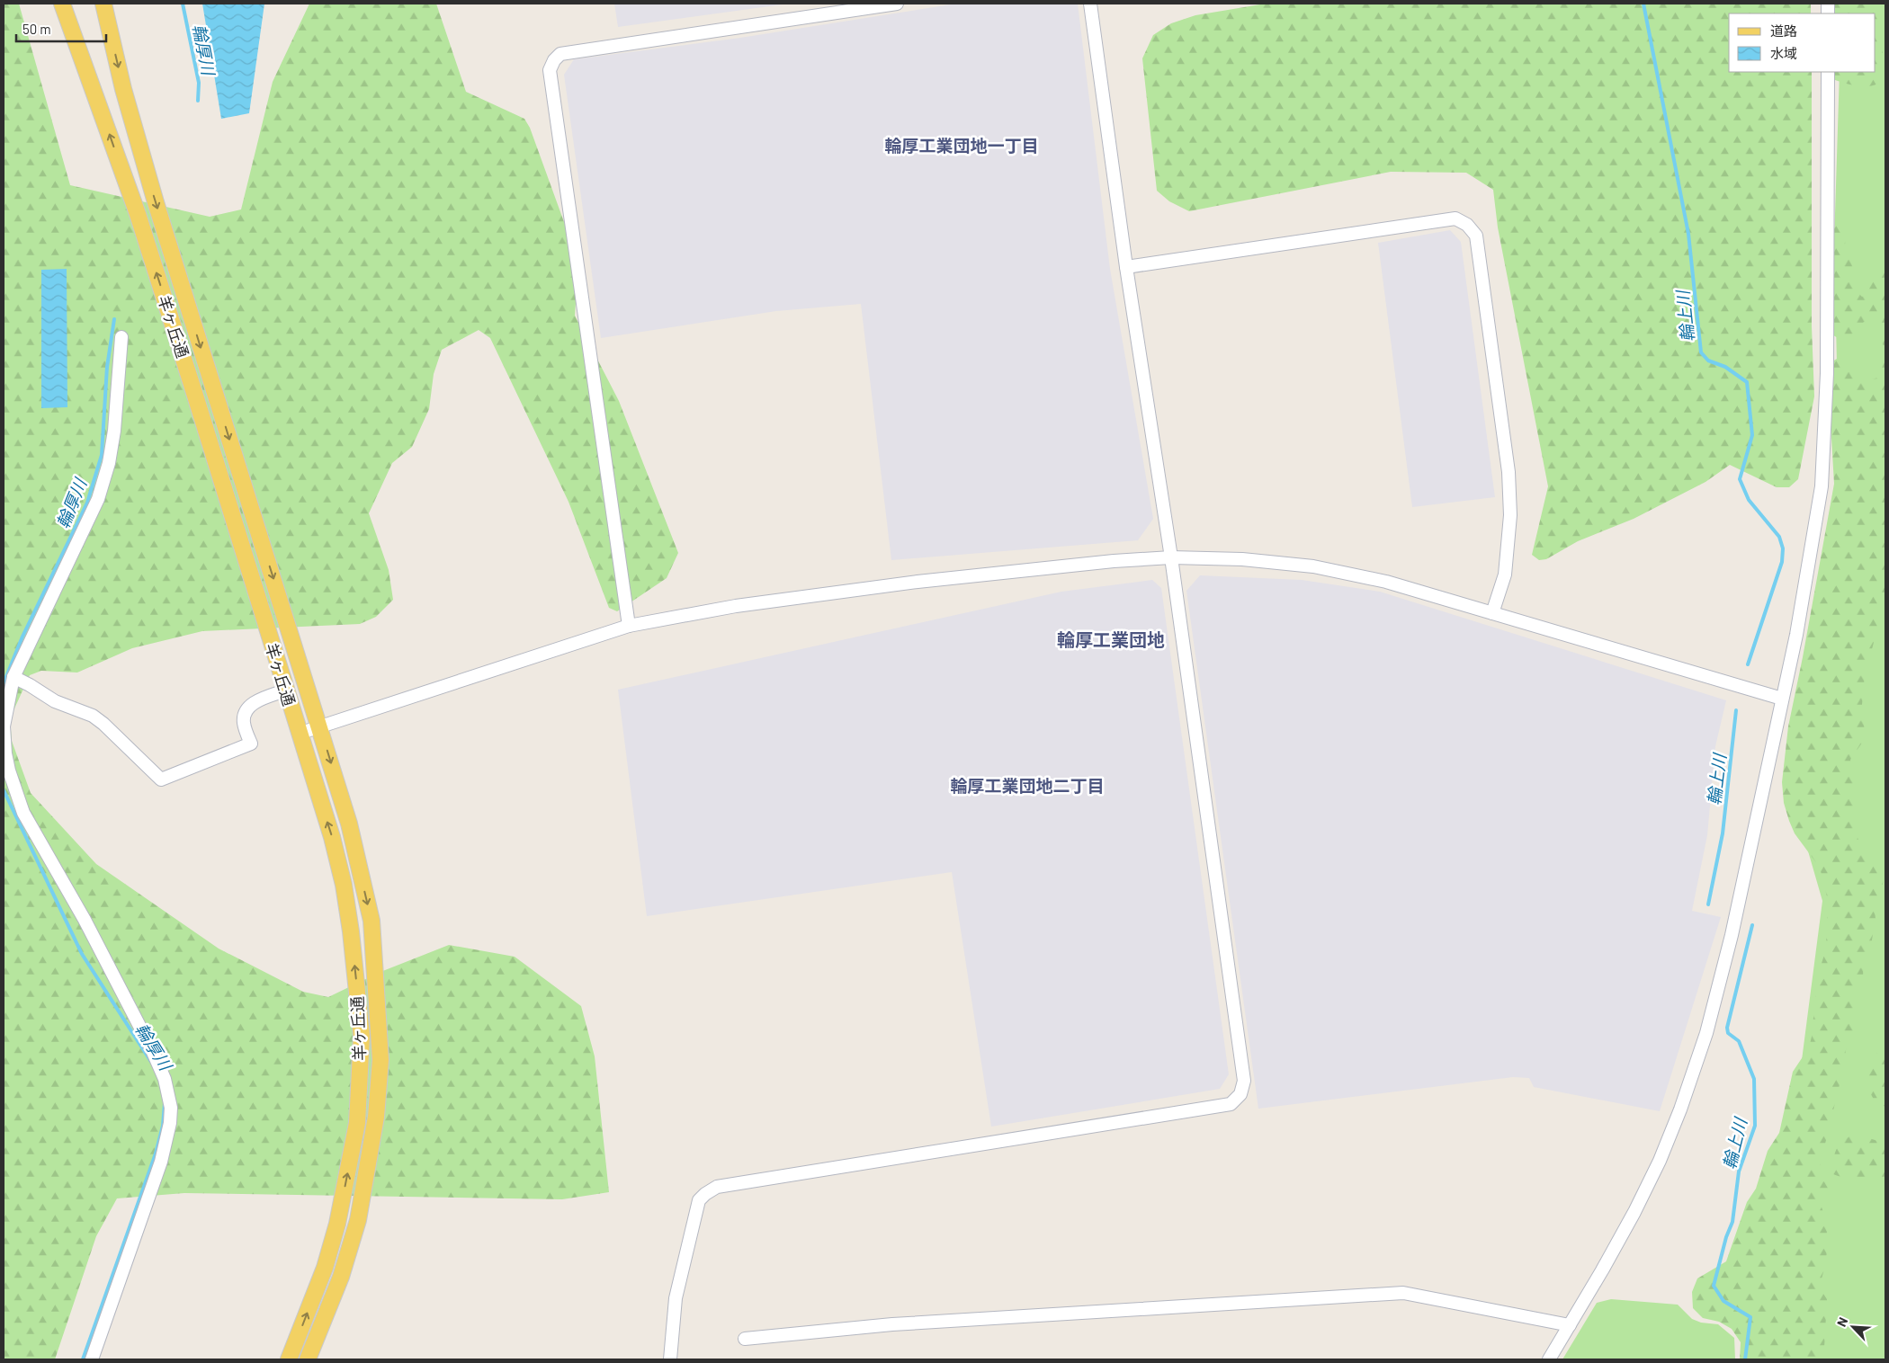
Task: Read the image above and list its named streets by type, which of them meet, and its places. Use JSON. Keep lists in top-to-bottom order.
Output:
{
  "streets": {
    "main road": ["羊ヶ丘通"]
  },
  "districts": ["輪厚工業団地一丁目", "輪厚工業団地", "輪厚工業団地二丁目"],
  "water": ["輪厚川", "輪上川"],
  "legend": ["道路", "水域"],
  "scale_bar": "50 m",
  "north": "top left"
}
